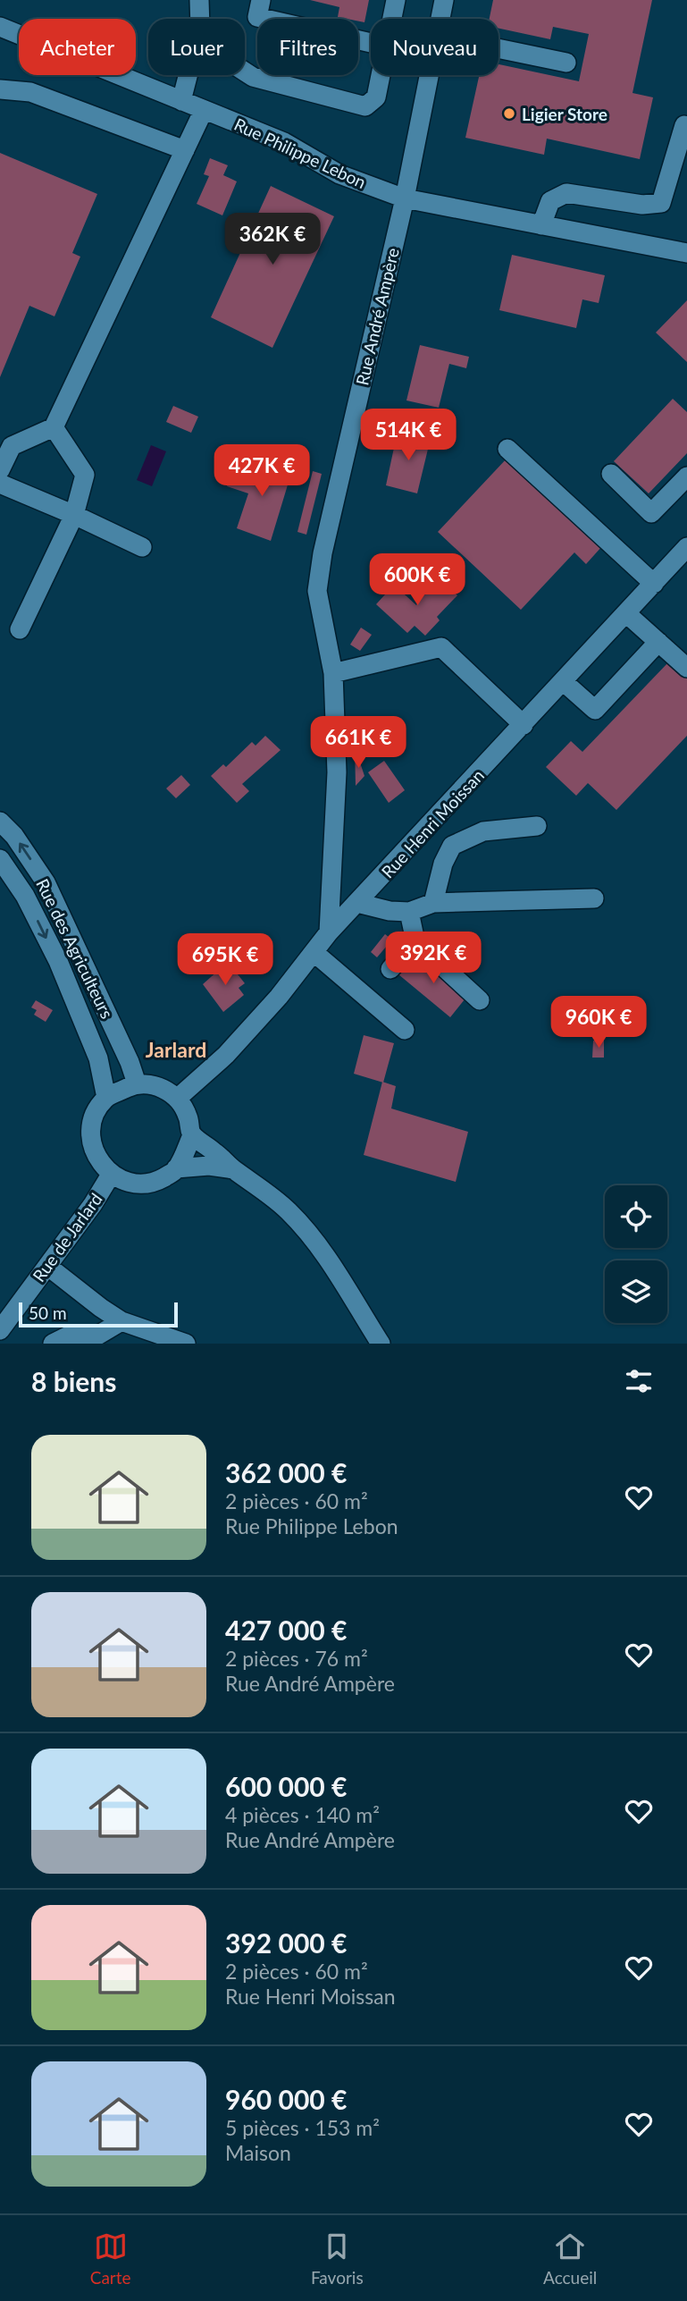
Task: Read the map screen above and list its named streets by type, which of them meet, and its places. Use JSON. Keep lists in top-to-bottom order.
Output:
{
  "streets": {
    "street": [
      "Rue Philippe Lebon",
      "Rue André Ampère",
      "Rue Henri Moissan",
      "Rue des Agriculteurs",
      "Rue de Jarlard"
    ]
  },
  "crossings": [
    ["Rue Philippe Lebon", "Rue André Ampère"],
    ["Rue André Ampère", "Rue Henri Moissan"],
    ["Rue Henri Moissan", "Rue des Agriculteurs"],
    ["Rue Henri Moissan", "Rue de Jarlard"],
    ["Rue des Agriculteurs", "Rue de Jarlard"]
  ],
  "districts": ["Jarlard"],
  "places": ["Ligier Store"],
  "scale_bar": "50 m",
  "page": {
    "chip": [
      "Acheter",
      "Louer",
      "Filtres",
      "Nouveau"
    ],
    "price": [
      "362K €",
      "514K €",
      "427K €",
      "600K €",
      "661K €",
      "392K €",
      "695K €",
      "960K €"
    ],
    "scale": "50 m",
    "heading": "8 biens",
    "list": [
      {
        "name": "362 000 €",
        "note": "2 pièces · 60 m² · Rue Philippe Lebon"
      },
      {
        "name": "427 000 €",
        "note": "2 pièces · 76 m² · Rue André Ampère"
      },
      {
        "name": "600 000 €",
        "note": "4 pièces · 140 m² · Rue André Ampère"
      },
      {
        "name": "392 000 €",
        "note": "2 pièces · 60 m² · Rue Henri Moissan"
      },
      {
        "name": "960 000 €",
        "note": "5 pièces · 153 m² · Maison"
      }
    ],
    "tabs": ["Carte", "Favoris", "Accueil"]
  }
}
